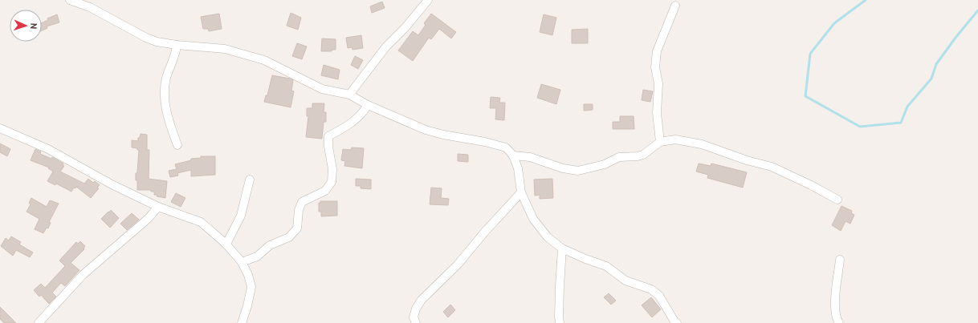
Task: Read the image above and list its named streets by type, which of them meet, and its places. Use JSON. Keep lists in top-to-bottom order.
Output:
{
  "north": "right"
}
